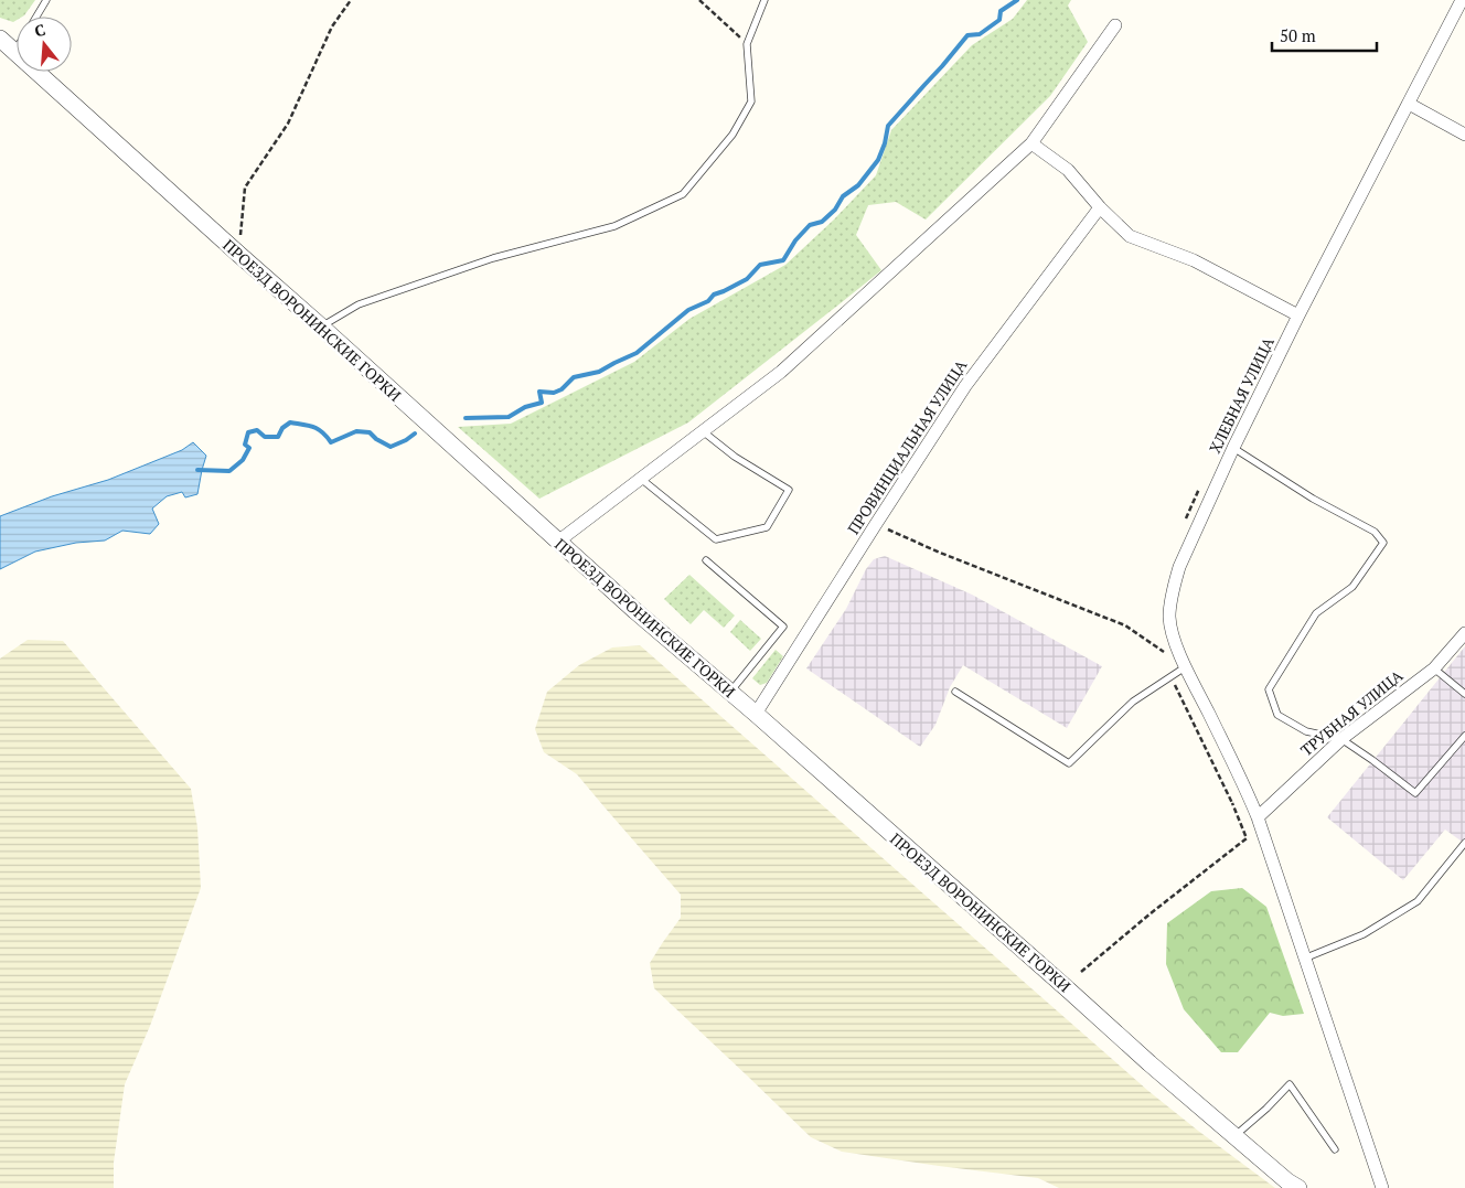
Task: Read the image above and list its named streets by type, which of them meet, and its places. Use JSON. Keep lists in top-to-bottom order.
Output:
{
  "streets": {
    "street": [
      "ПРОЕЗД ВОРОНИНСКИЕ ГОРКИ",
      "ХЛЕБНАЯ УЛИЦА",
      "ПРОВИНЦИАЛЬНАЯ УЛИЦА",
      "ТРУБНАЯ УЛИЦА"
    ]
  },
  "crossings": [
    ["ПРОЕЗД ВОРОНИНСКИЕ ГОРКИ", "ПРОВИНЦИАЛЬНАЯ УЛИЦА"],
    ["ХЛЕБНАЯ УЛИЦА", "ТРУБНАЯ УЛИЦА"]
  ],
  "scale_bar": "50 m",
  "north": "top"
}
